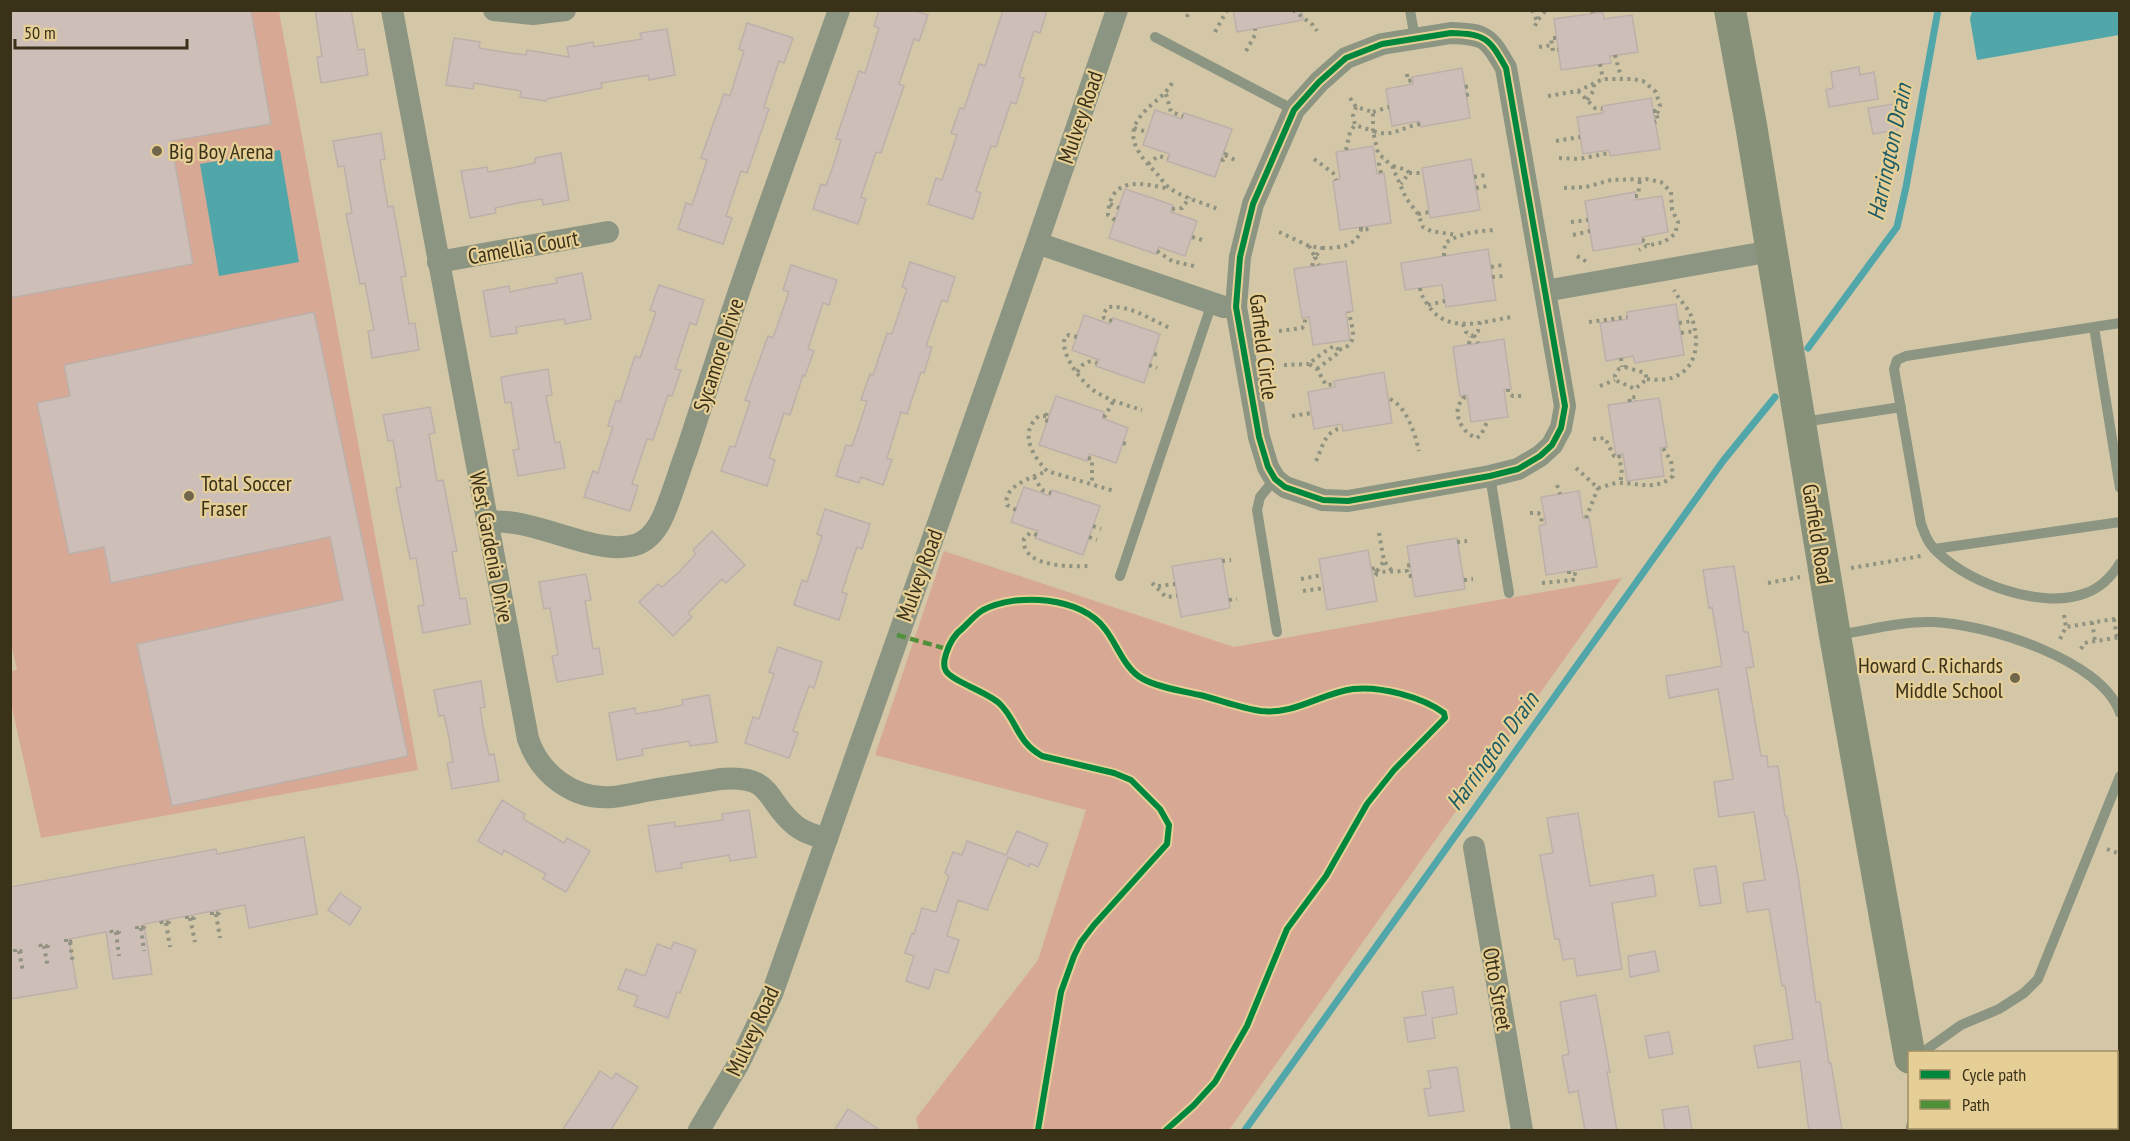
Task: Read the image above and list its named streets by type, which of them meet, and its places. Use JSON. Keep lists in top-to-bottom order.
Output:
{
  "streets": {
    "main road": ["Garfield Road"],
    "street": [
      "Mulvey Road",
      "Camellia Court",
      "Garfield Circle",
      "Sycamore Drive",
      "West Gardenia Drive",
      "Otto Street"
    ]
  },
  "crossings": [
    ["Mulvey Road", "Garfield Circle"],
    ["Mulvey Road", "West Gardenia Drive"],
    ["Camellia Court", "West Gardenia Drive"],
    ["Sycamore Drive", "West Gardenia Drive"]
  ],
  "water": ["Harrington Drain"],
  "places": ["Big Boy Arena", "Total Soccer Fraser", "Howard C. Richards Middle School"],
  "legend": ["Cycle path", "Path"],
  "scale_bar": "50 m"
}
